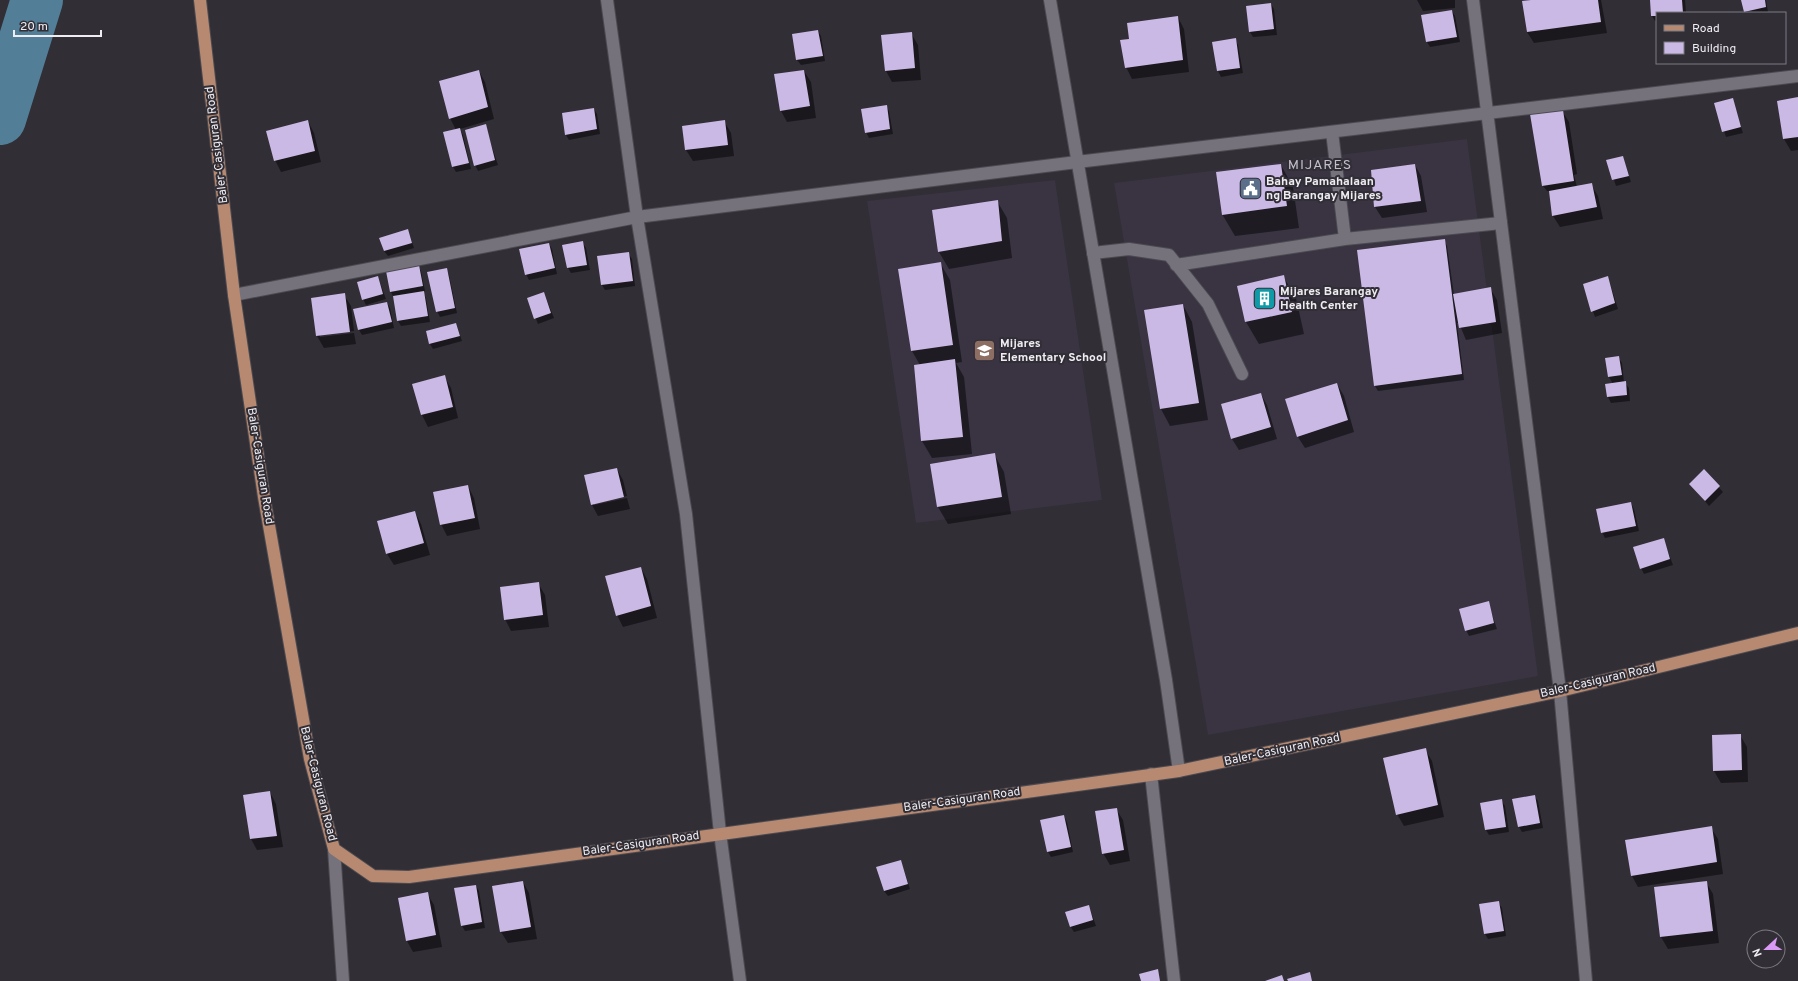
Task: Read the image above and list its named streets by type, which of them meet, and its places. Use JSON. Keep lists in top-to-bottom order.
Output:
{
  "streets": {
    "main road": ["Baler-Casiguran Road"]
  },
  "districts": ["MIJARES"],
  "places": {
    "public building": ["Bahay Pamahalaan ng Barangay Mijares"],
    "building": ["Mijares Barangay Health Center"],
    "school or university": ["Mijares Elementary School"]
  },
  "legend": ["Road", "Building"],
  "scale_bar": "20 m",
  "north": "left"
}
